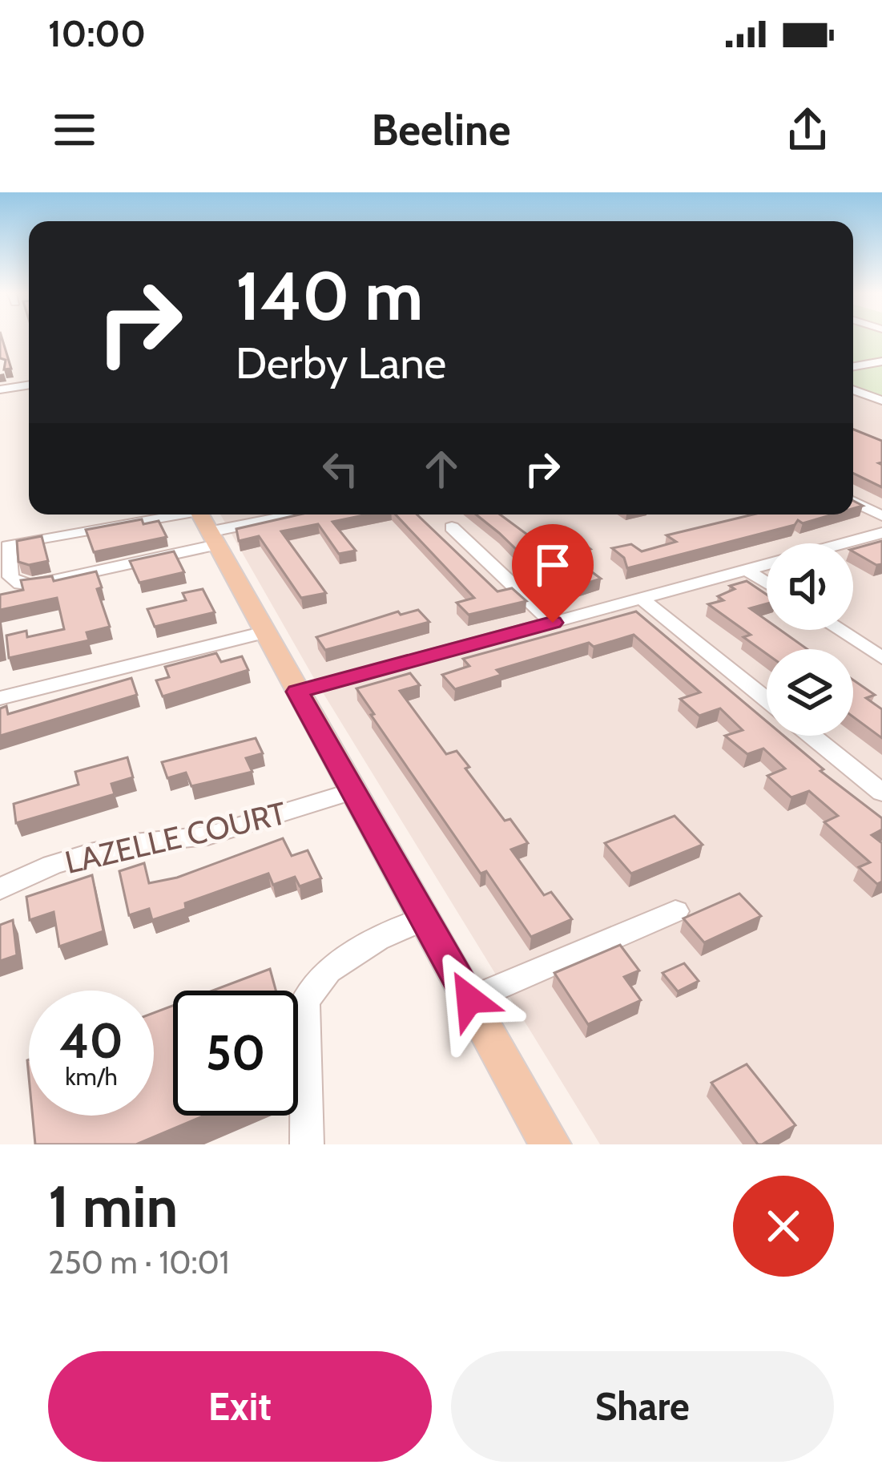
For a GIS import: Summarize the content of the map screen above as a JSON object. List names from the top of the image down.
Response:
{
  "streets": {
    "street": ["LAZELLE COURT"]
  },
  "page": {
    "status": "10:00",
    "header": "Beeline",
    "turn": ["140 m", "Derby Lane"],
    "speed": "40 km/h",
    "limit": "50",
    "heading": ["1 min", "250 m · 10:01"],
    "buttons": ["Exit", "Share"]
  }
}
